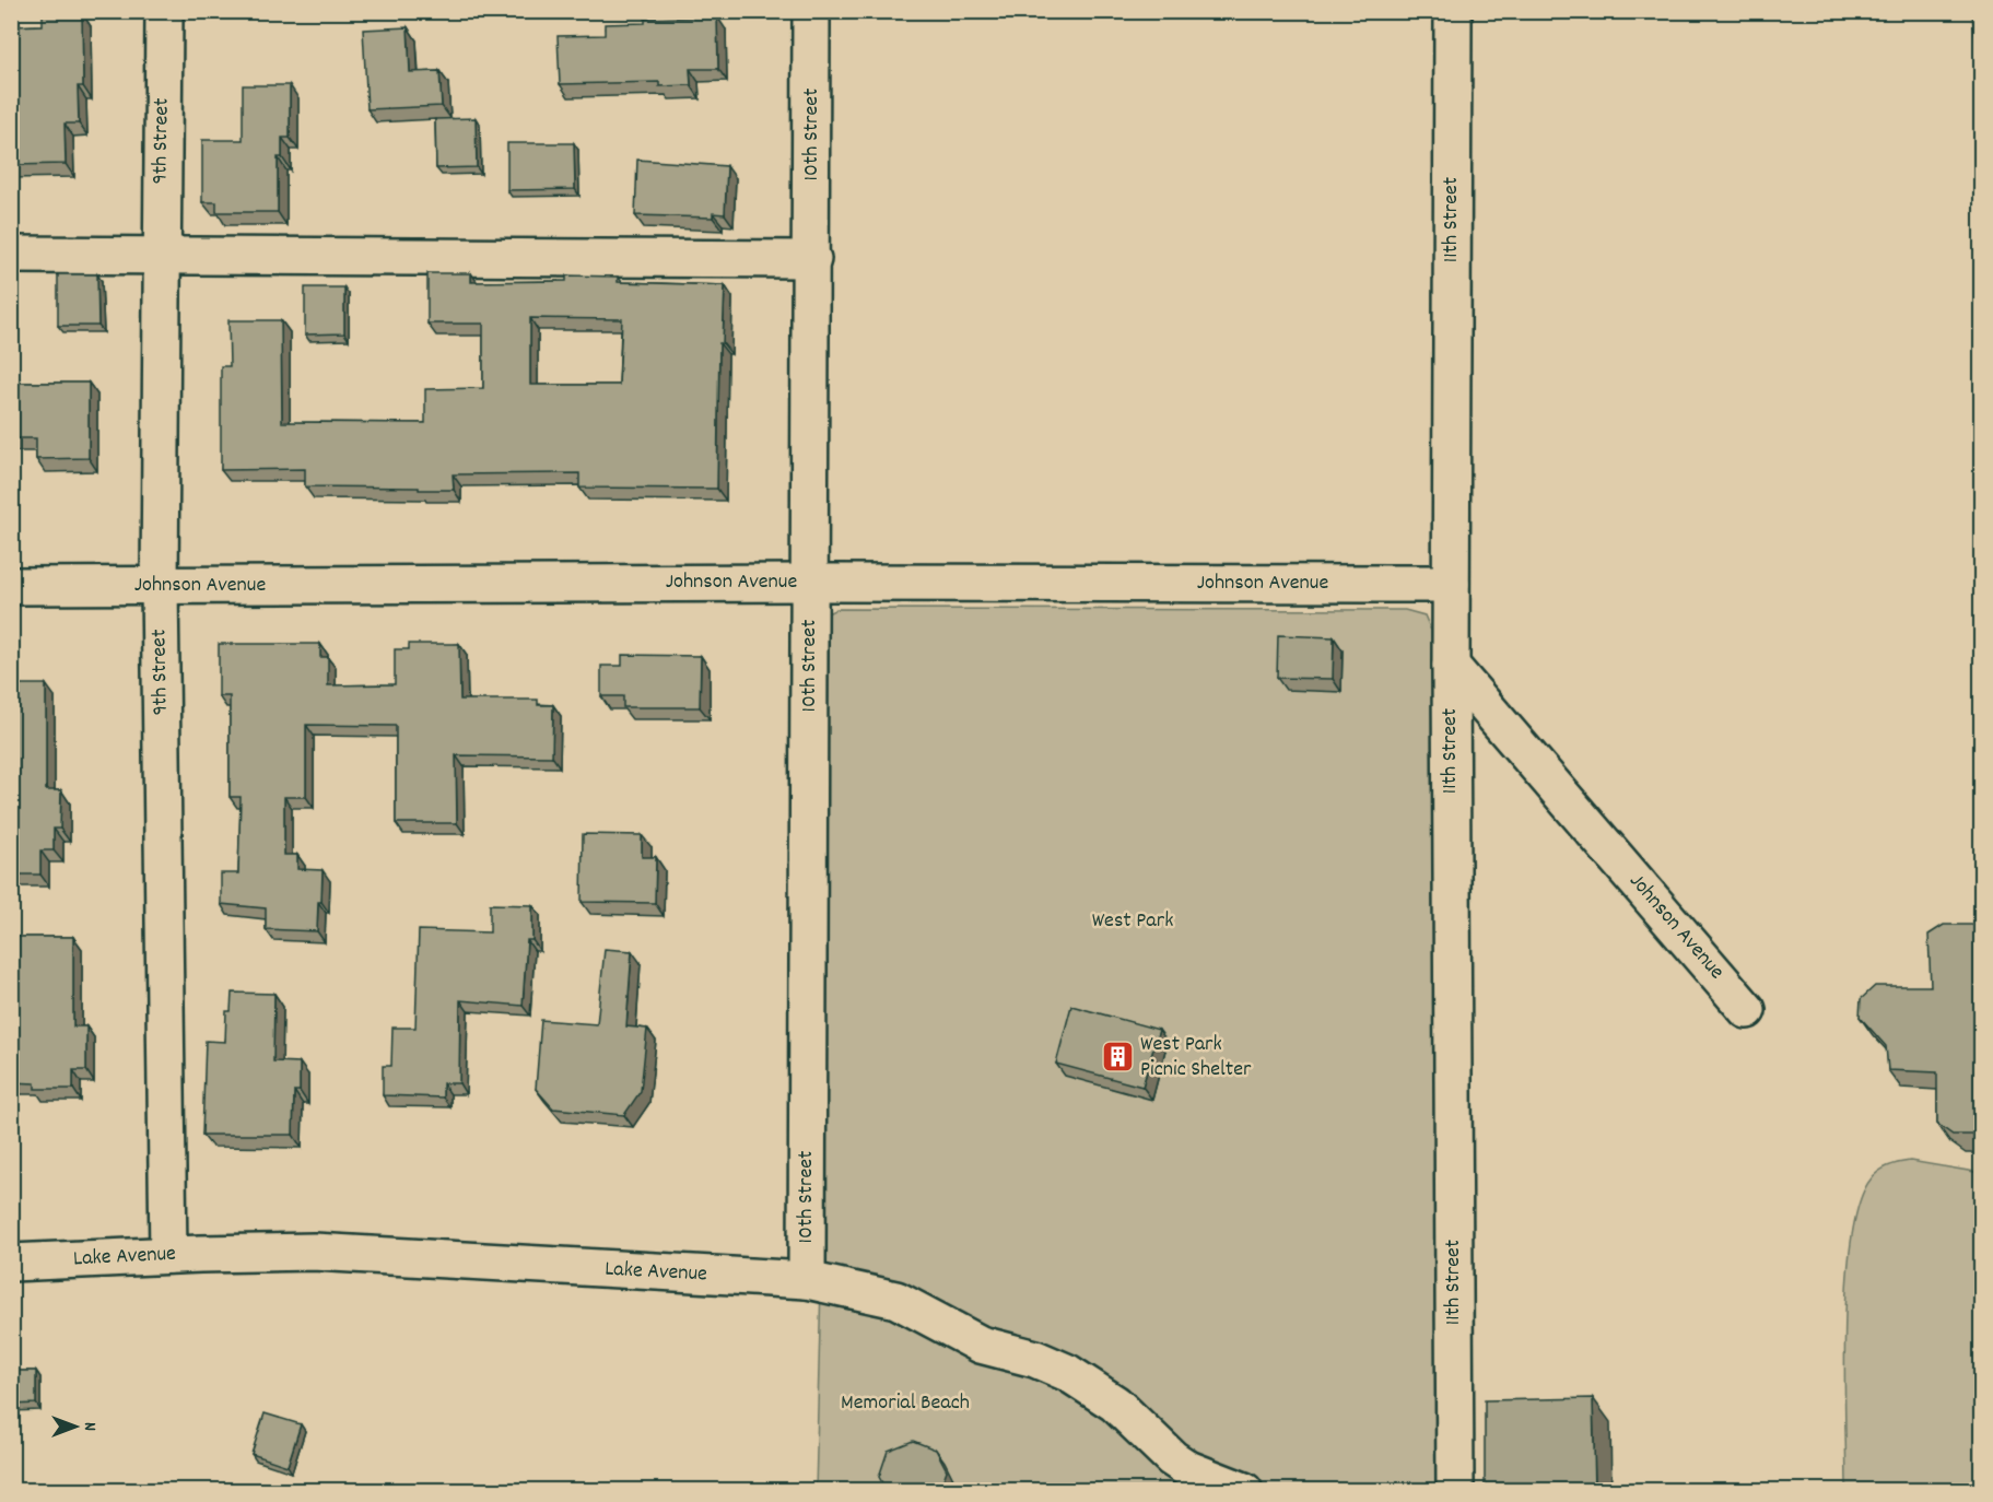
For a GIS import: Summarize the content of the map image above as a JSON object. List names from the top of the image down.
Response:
{
  "streets": {
    "street": [
      "10th Street",
      "9th Street",
      "11th Street",
      "Johnson Avenue",
      "Lake Avenue"
    ]
  },
  "crossings": [
    ["10th Street", "Johnson Avenue"],
    ["10th Street", "Lake Avenue"],
    ["9th Street", "Johnson Avenue"],
    ["9th Street", "Lake Avenue"],
    ["11th Street", "Johnson Avenue"]
  ],
  "parks": ["West Park", "Memorial Beach"],
  "places": {
    "building": ["West Park Picnic Shelter"]
  },
  "north": "right"
}
